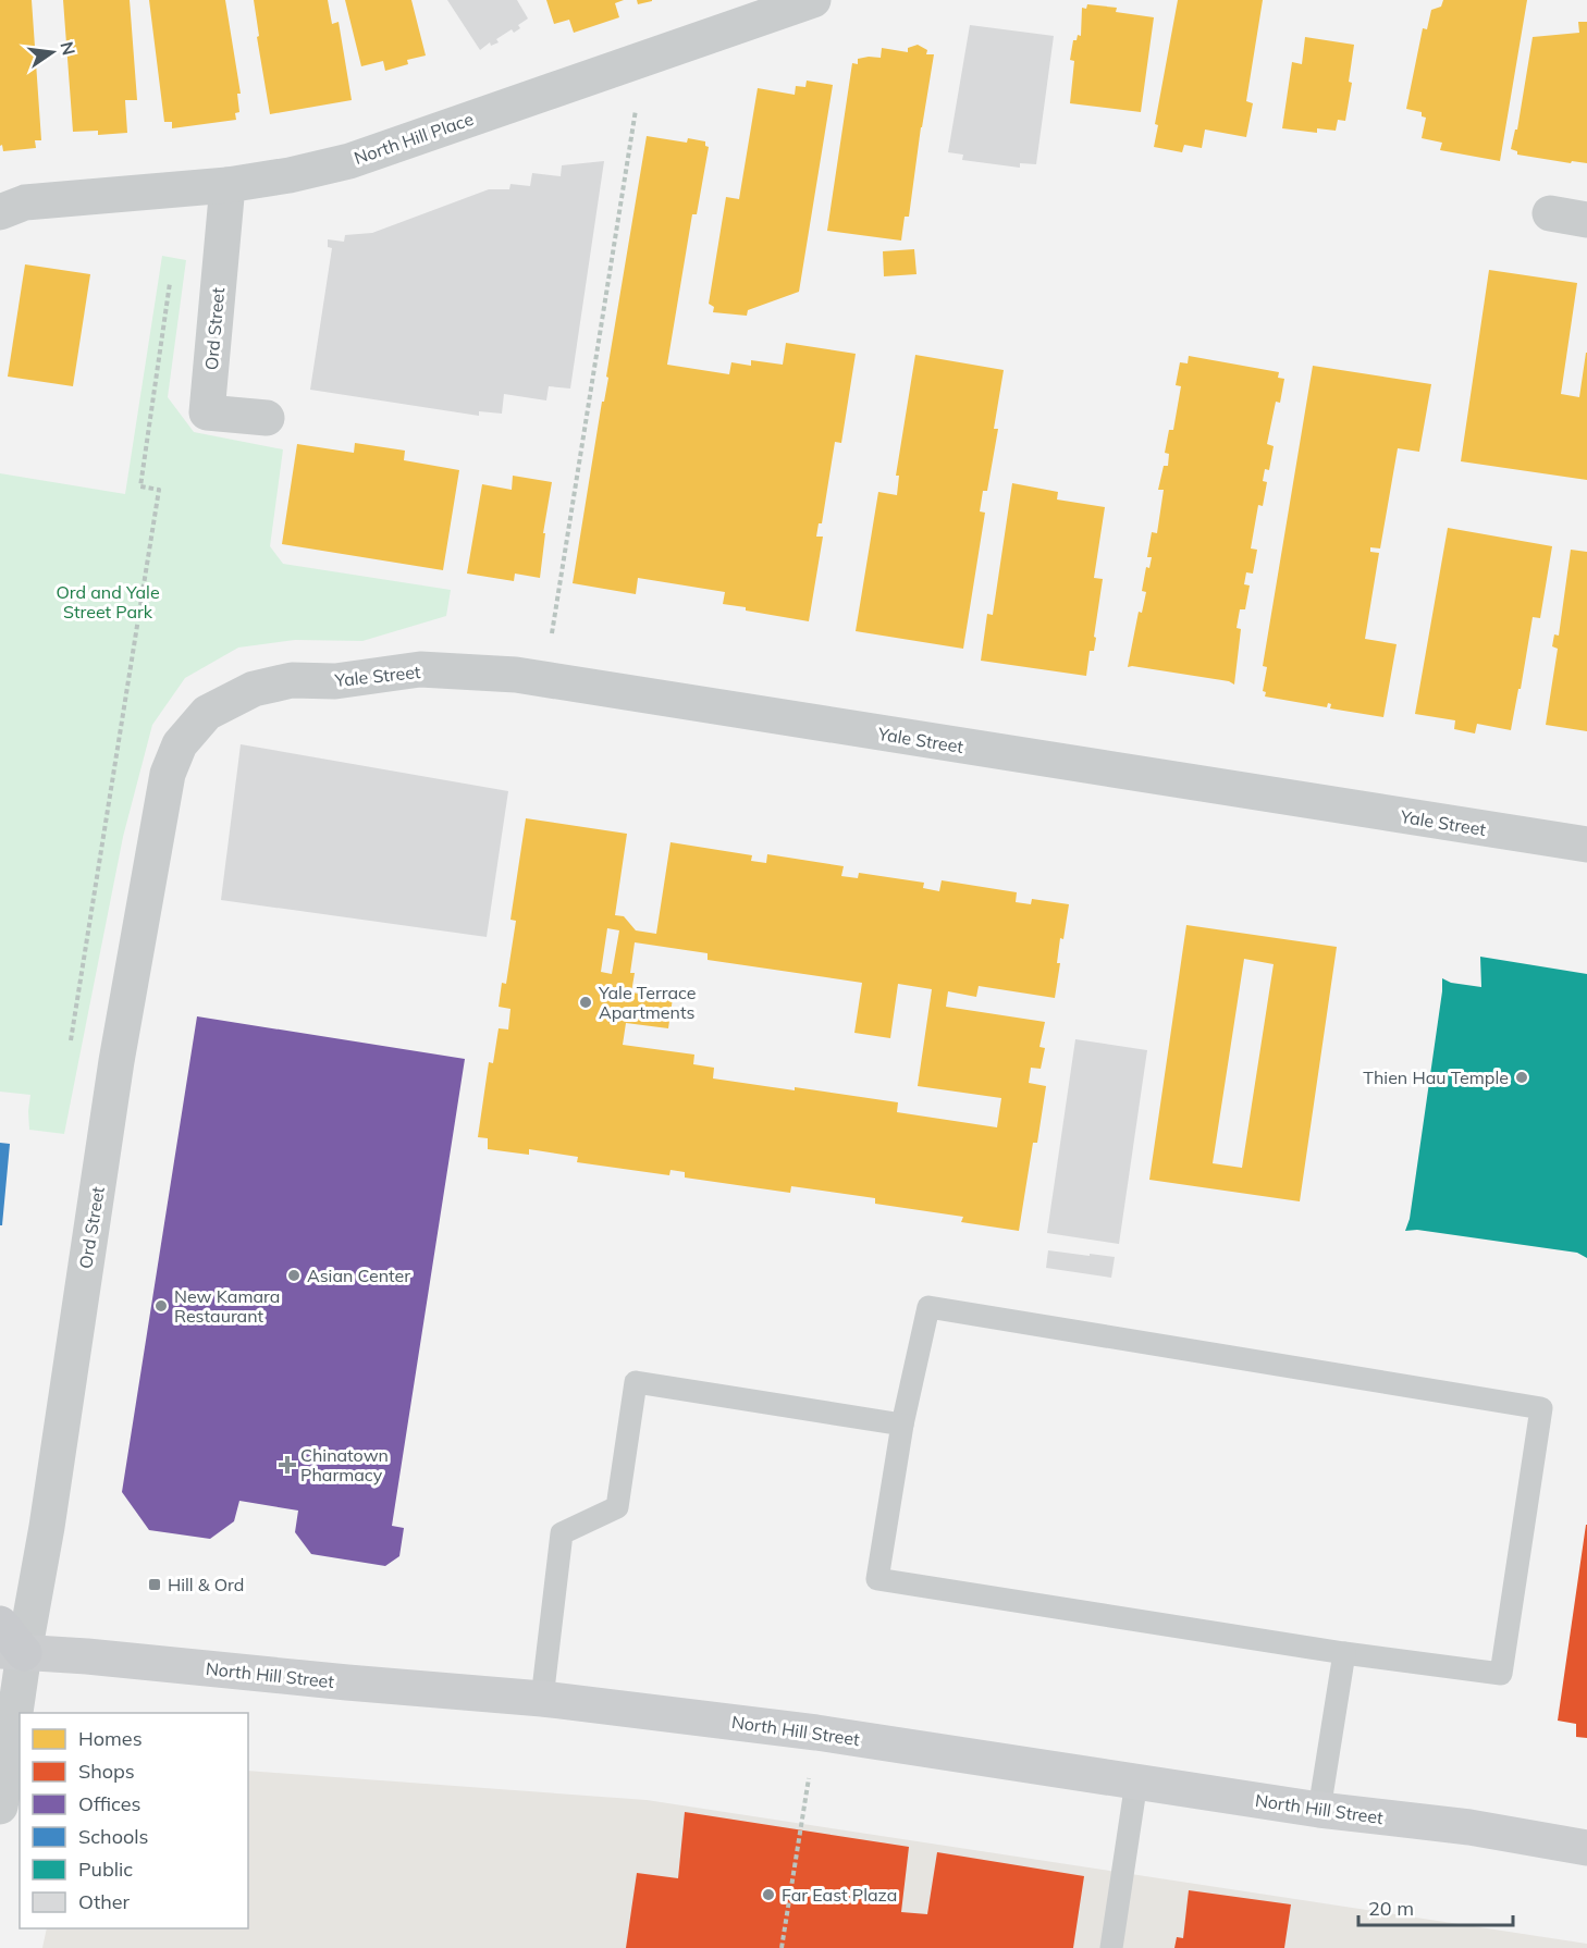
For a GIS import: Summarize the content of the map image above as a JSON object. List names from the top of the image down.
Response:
{
  "streets": {
    "main road": ["North Hill Street"],
    "street": ["North Hill Place", "Ord Street", "Yale Street"]
  },
  "crossings": [
    ["North Hill Place", "Ord Street"],
    ["Ord Street", "Yale Street"],
    ["Ord Street", "North Hill Street"]
  ],
  "parks": ["Ord and Yale Street Park"],
  "places": {
    "other": [
      "Yale Terrace Apartments",
      "Thien Hau Temple",
      "Asian Center",
      "New Kamara Restaurant",
      "Far East Plaza"
    ],
    "health": ["Chinatown Pharmacy"],
    "transit": ["Hill & Ord"]
  },
  "legend": [
    "Homes",
    "Shops",
    "Offices",
    "Schools",
    "Public",
    "Other"
  ],
  "scale_bar": "20 m",
  "north": "right"
}
